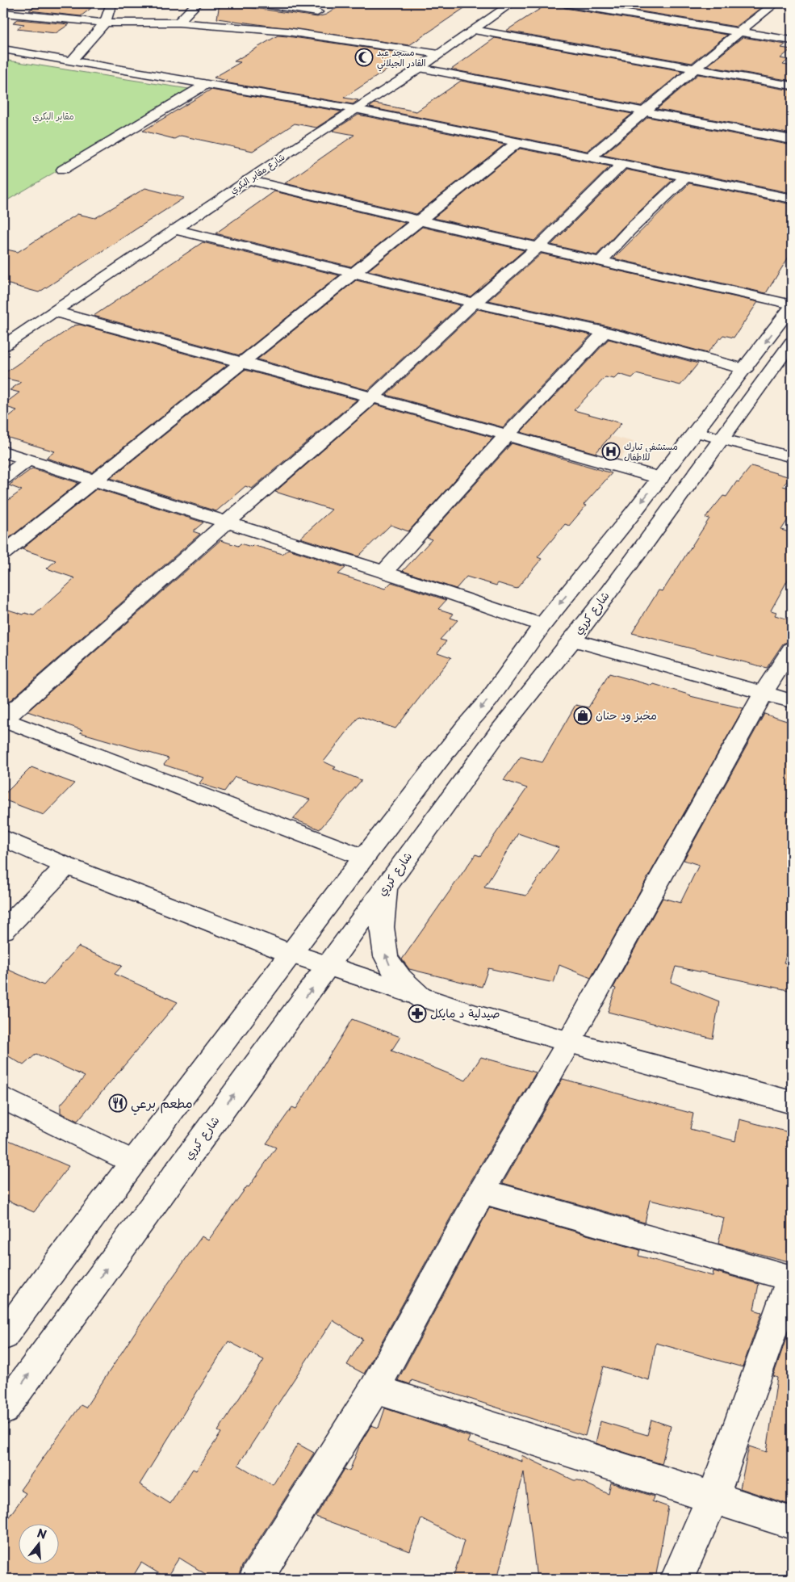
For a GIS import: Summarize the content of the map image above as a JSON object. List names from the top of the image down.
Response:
{
  "streets": {
    "street": ["شارع مقابر البكري", "شارع كرري"]
  },
  "parks": ["مقابر البكري"],
  "places": {
    "mosque": ["مسجد عبد القادر الجيلاني"],
    "hospital": ["مستشفى تبارك للاطفال"],
    "shop": ["مخبز ود حنان"],
    "pharmacy": ["صيدلية د مايكل"],
    "restaurant": ["مطعم برعي"]
  },
  "north": "top"
}
